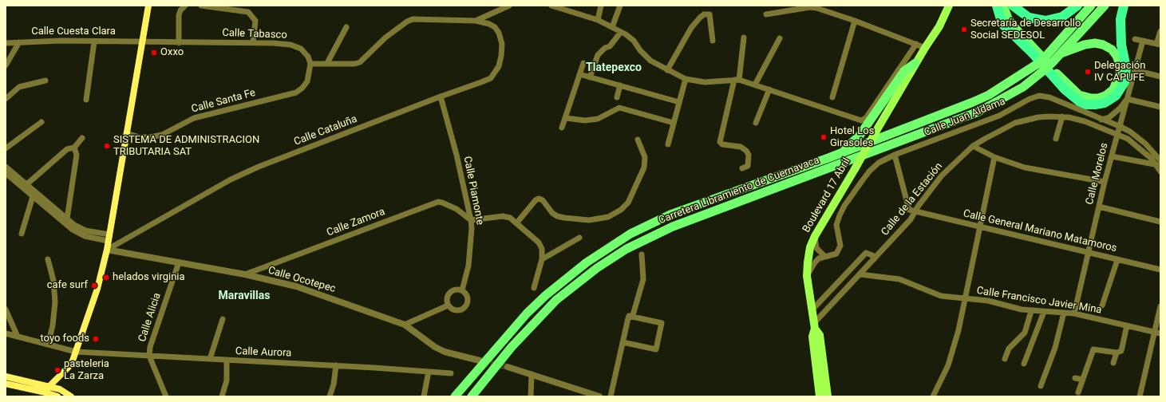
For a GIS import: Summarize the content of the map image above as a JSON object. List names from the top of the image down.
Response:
{
  "streets": {
    "highway": ["Carretera Libramiento de Cuernavaca"],
    "main road": ["Boulevard 17 Abril"],
    "street": [
      "Calle Cuesta Clara",
      "Calle Tabasco",
      "Calle Santa Fe",
      "Calle Juan Aldama",
      "Calle Cataluña",
      "Calle Morelos",
      "Calle Piamonte",
      "Calle de la Estación",
      "Calle Zamora",
      "Calle General Mariano Matamoros",
      "Calle Ocotepec",
      "Calle Francisco Javier Mina",
      "Calle Alicia",
      "Calle Aurora"
    ]
  },
  "crossings": [
    ["Calle Cuesta Clara", "Calle Tabasco"],
    ["Calle Tabasco", "Calle Santa Fe"],
    ["Calle Juan Aldama", "Calle Morelos"],
    ["Calle Juan Aldama", "Boulevard 17 Abril"],
    ["Calle Juan Aldama", "Calle de la Estación"],
    ["Calle Cataluña", "Calle Piamonte"],
    ["Calle Cataluña", "Calle Ocotepec"],
    ["Calle Morelos", "Calle de la Estación"],
    ["Calle Morelos", "Calle General Mariano Matamoros"],
    ["Calle Morelos", "Calle Francisco Javier Mina"],
    ["Calle Piamonte", "Calle Zamora"],
    ["Boulevard 17 Abril", "Calle de la Estación"],
    ["Calle de la Estación", "Calle General Mariano Matamoros"],
    ["Calle de la Estación", "Calle Francisco Javier Mina"],
    ["Calle Zamora", "Calle Ocotepec"],
    ["Calle Ocotepec", "Calle Alicia"],
    ["Calle Alicia", "Calle Aurora"]
  ],
  "districts": ["Tlatepexco", "Maravillas"],
  "places": [
    "Secretaría de Desarrollo Social SEDESOL",
    "Oxxo",
    "Delegación IV CAPUFE",
    "Hotel Los Girasoles",
    "SISTEMA DE ADMINISTRACION TRIBUTARIA SAT",
    "helados virginia",
    "cafe surf",
    "toyo foods",
    "pasteleria La Zarza"
  ]
}
